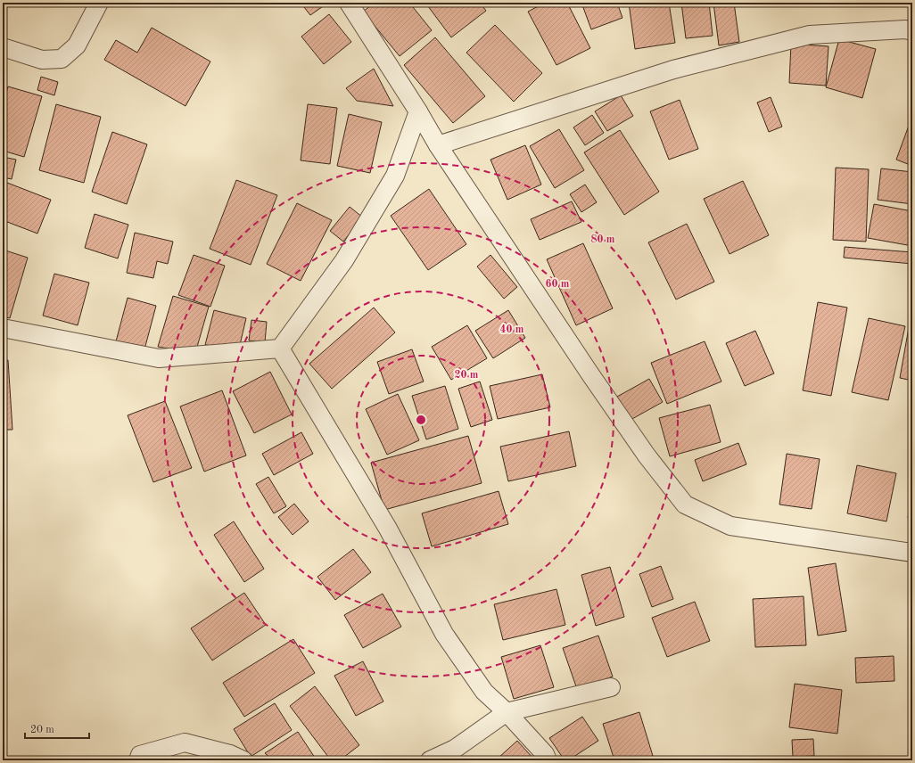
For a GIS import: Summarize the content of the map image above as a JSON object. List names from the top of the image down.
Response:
{
  "scale_bar": "20 m",
  "rings": [
    "80 m",
    "60 m",
    "40 m",
    "20 m"
  ]
}
